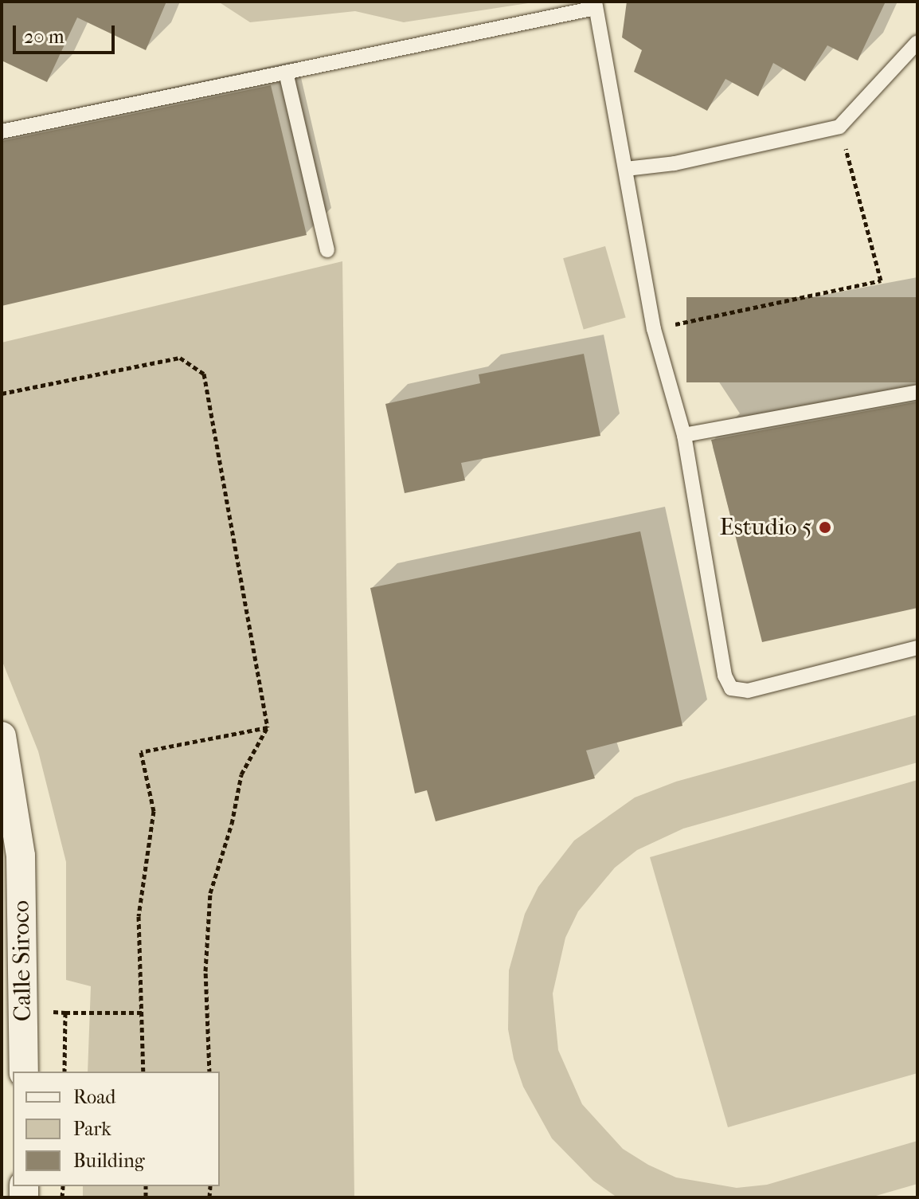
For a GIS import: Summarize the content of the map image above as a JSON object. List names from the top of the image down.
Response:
{
  "streets": {
    "street": ["Calle Siroco"]
  },
  "places": ["Estudio 5"],
  "legend": ["Road", "Park", "Building"],
  "scale_bar": "20 m"
}
